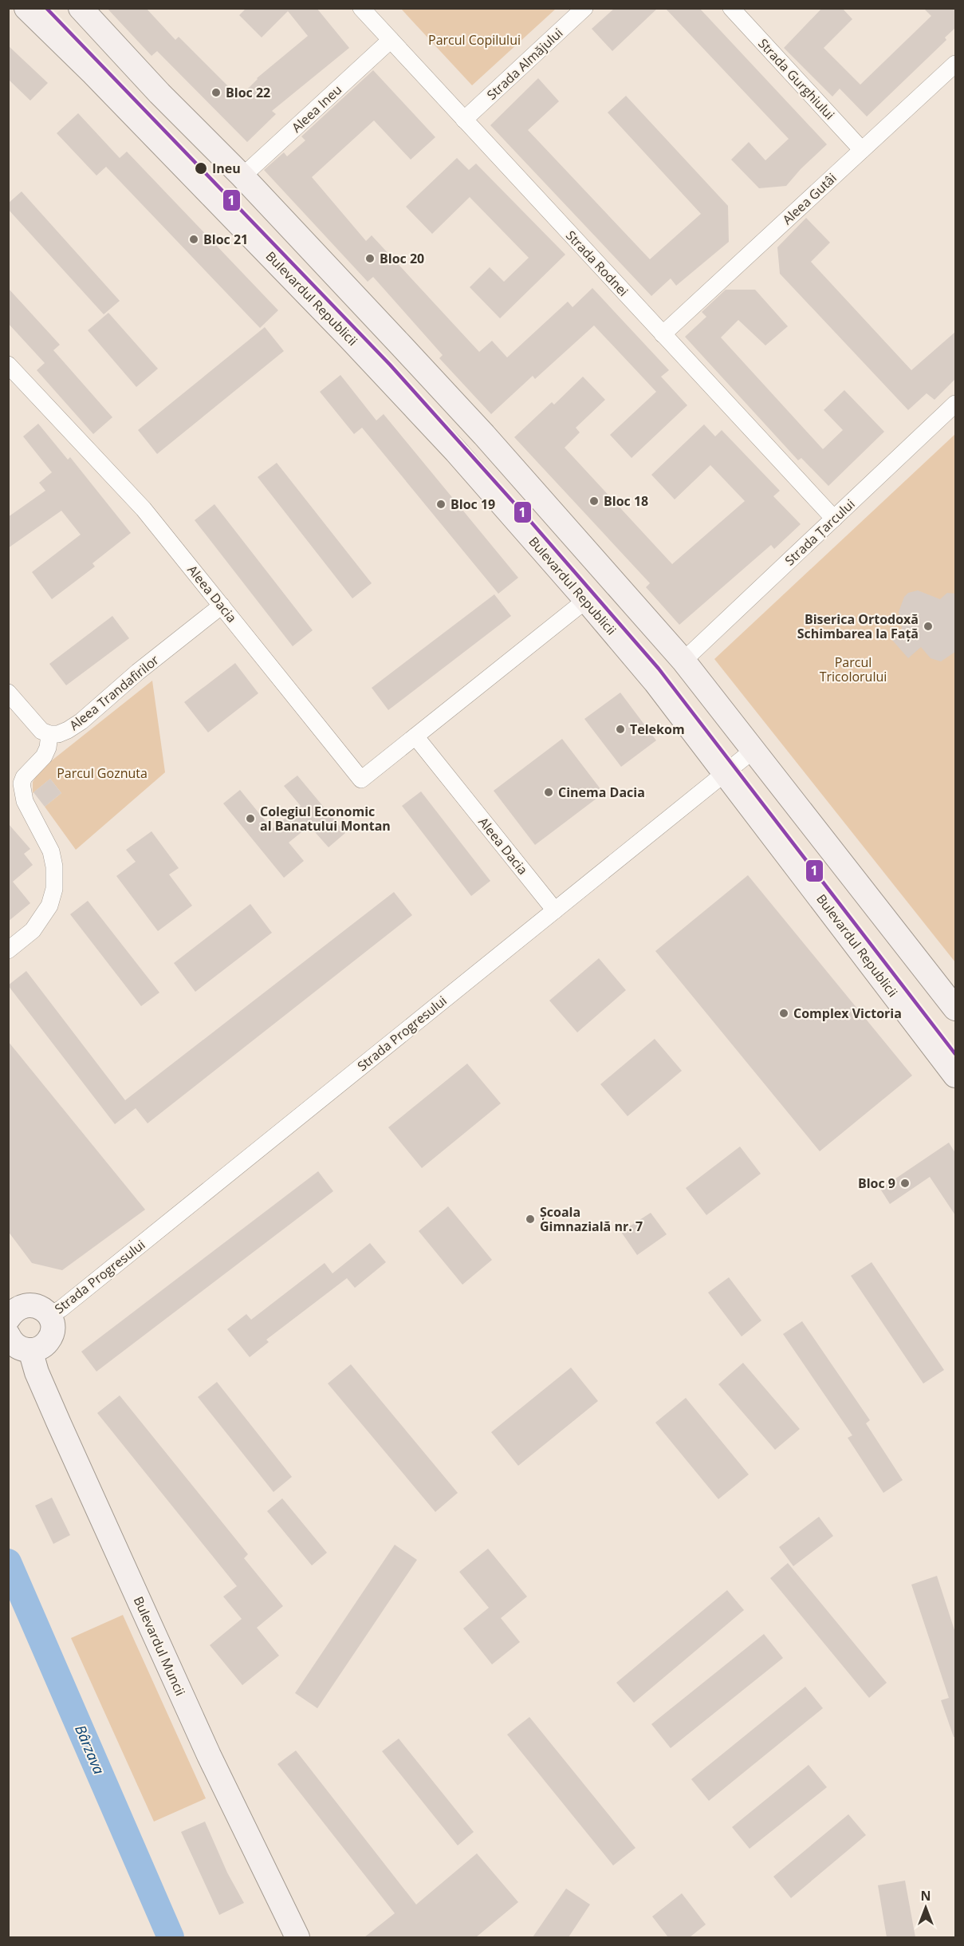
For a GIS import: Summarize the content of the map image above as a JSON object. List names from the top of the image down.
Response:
{
  "streets": {
    "main road": ["Bulevardul Republicii", "Bulevardul Muncii"],
    "street": [
      "Strada Almăjului",
      "Strada Gurghiului",
      "Aleea Ineu",
      "Aleea Gutâi",
      "Strada Rodnei",
      "Strada Țarcului",
      "Aleea Dacia",
      "Aleea Trandafirilor",
      "Strada Progresului"
    ]
  },
  "crossings": [
    ["Strada Almăjului", "Strada Rodnei"],
    ["Strada Gurghiului", "Aleea Gutâi"],
    ["Aleea Ineu", "Strada Rodnei"],
    ["Aleea Gutâi", "Strada Rodnei"],
    ["Strada Rodnei", "Strada Țarcului"],
    ["Bulevardul Republicii", "Aleea Dacia"],
    ["Bulevardul Republicii", "Strada Progresului"],
    ["Aleea Dacia", "Aleea Trandafirilor"],
    ["Aleea Dacia", "Strada Progresului"]
  ],
  "water": ["Bârzava"],
  "parks": ["Parcul Copilului", "Parcul Tricolorului", "Parcul Goznuta"],
  "places": [
    "Bloc 22",
    "Ineu",
    "Bloc 21",
    "Bloc 20",
    "Bloc 18",
    "Bloc 19",
    "Biserica Ortodoxă Schimbarea la Față",
    "Telekom",
    "Cinema Dacia",
    "Colegiul Economic al Banatului Montan",
    "Complex Victoria",
    "Bloc 9",
    "Școala Gimnazială nr. 7"
  ],
  "lines": ["transit line 1"],
  "north": "top"
}
